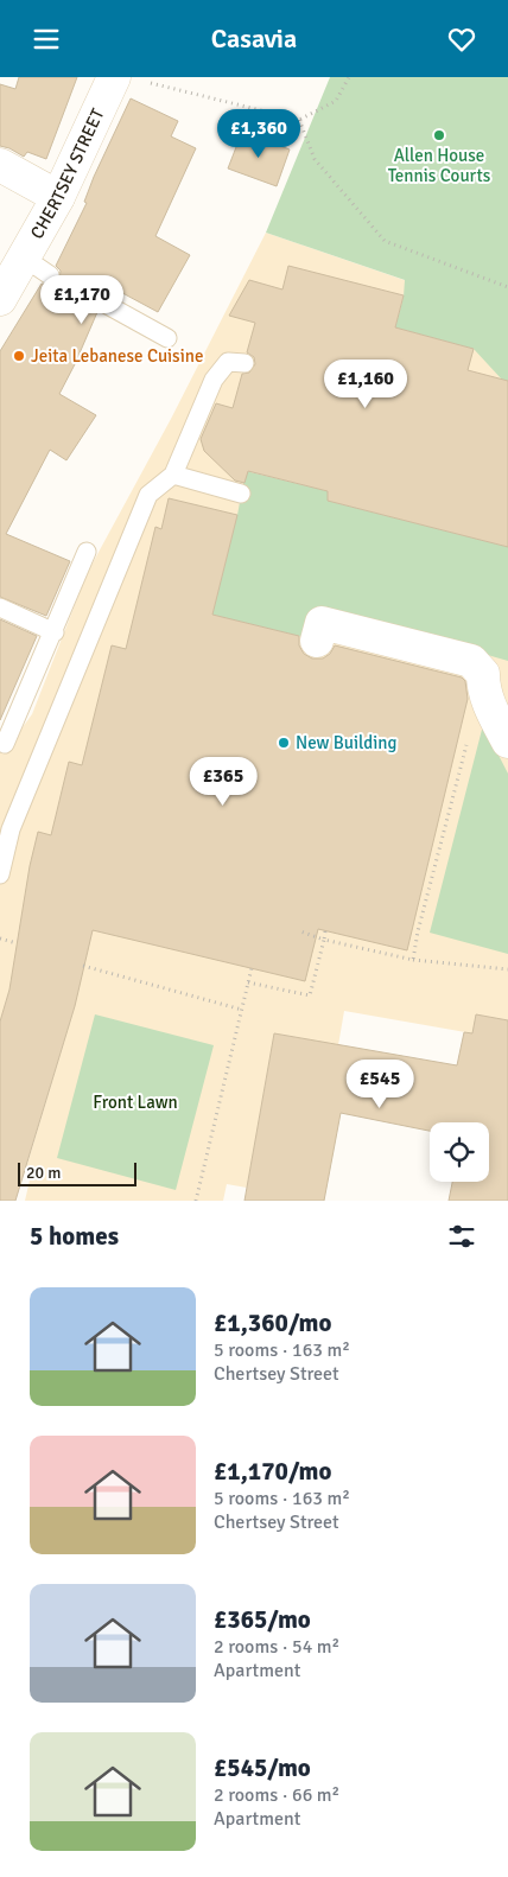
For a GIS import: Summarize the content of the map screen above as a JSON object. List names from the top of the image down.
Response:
{
  "streets": {
    "street": ["CHERTSEY STREET"]
  },
  "parks": ["Front Lawn"],
  "places": ["Allen House Tennis Courts", "Jeita Lebanese Cuisine", "New Building"],
  "scale_bar": "20 m",
  "page": {
    "header": "Casavia",
    "price": [
      "£1,360",
      "£1,170",
      "£1,160",
      "£365",
      "£545"
    ],
    "scale": "20 m",
    "heading": "5 homes",
    "list": [
      {
        "name": "£1,360/mo",
        "note": "5 rooms · 163 m² · Chertsey Street"
      },
      {
        "name": "£1,170/mo",
        "note": "5 rooms · 163 m² · Chertsey Street"
      },
      {
        "name": "£365/mo",
        "note": "2 rooms · 54 m² · Apartment"
      },
      {
        "name": "£545/mo",
        "note": "2 rooms · 66 m² · Apartment"
      }
    ]
  }
}
